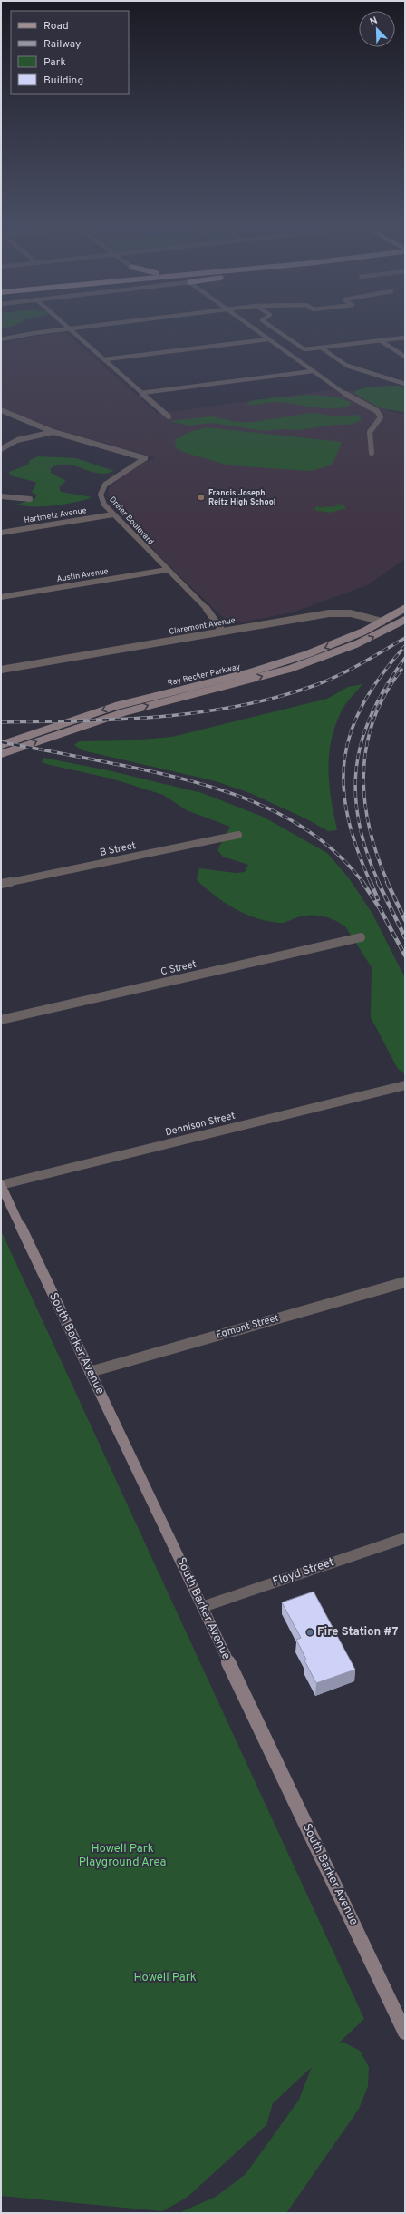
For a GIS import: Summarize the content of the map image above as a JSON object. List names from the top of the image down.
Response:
{
  "streets": {
    "main road": ["Claremont Avenue", "Ray Becker Parkway", "South Barker Avenue"],
    "street": [
      "Hartmetz Avenue",
      "Dreier Boulevard",
      "Austin Avenue",
      "B Street",
      "C Street",
      "Dennison Street",
      "Egmont Street",
      "Floyd Street"
    ]
  },
  "crossings": [
    ["Hartmetz Avenue", "Dreier Boulevard"],
    ["Dreier Boulevard", "Austin Avenue"],
    ["Dreier Boulevard", "Claremont Avenue"],
    ["Claremont Avenue", "Ray Becker Parkway"],
    ["Dennison Street", "South Barker Avenue"],
    ["Egmont Street", "South Barker Avenue"],
    ["South Barker Avenue", "Floyd Street"]
  ],
  "parks": ["Howell Park Playground Area", "Howell Park"],
  "places": ["Francis Joseph Reitz High School", "Fire Station #7"],
  "legend": [
    "Road",
    "Railway",
    "Park",
    "Building"
  ],
  "north": "top left"
}
